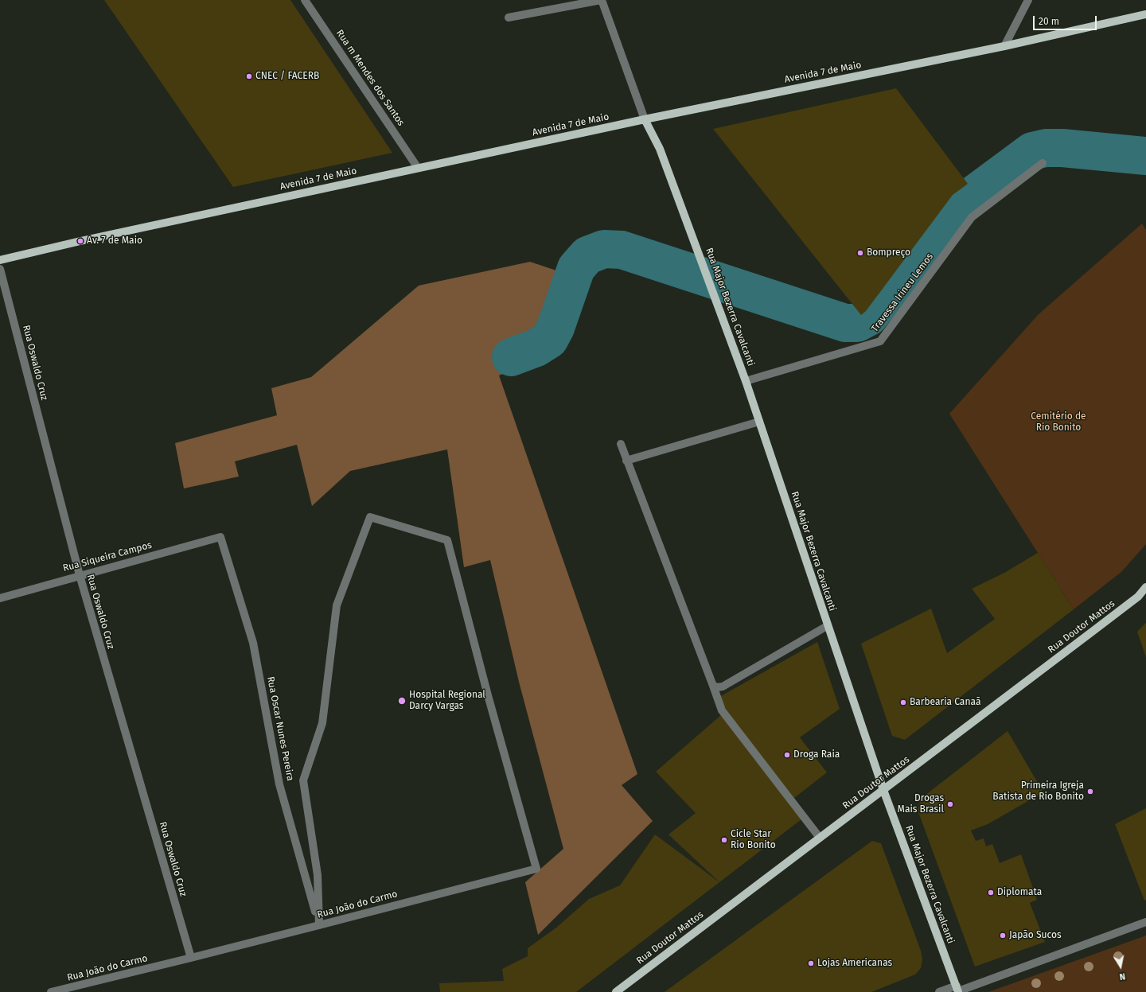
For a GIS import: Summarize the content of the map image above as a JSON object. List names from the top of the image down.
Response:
{
  "streets": {
    "main road": ["Avenida 7 de Maio", "Rua Major Bezerra Cavalcanti", "Rua Doutor Mattos"],
    "street": [
      "Rua m Mendes dos Santos",
      "Travessa Irineu Lemos",
      "Rua Oswaldo Cruz",
      "Rua Siqueira Campos",
      "Rua Oscar Nunes Pereira",
      "Rua João do Carmo"
    ]
  },
  "crossings": [
    ["Avenida 7 de Maio", "Rua m Mendes dos Santos"],
    ["Avenida 7 de Maio", "Rua Major Bezerra Cavalcanti"],
    ["Travessa Irineu Lemos", "Rua Major Bezerra Cavalcanti"],
    ["Rua Major Bezerra Cavalcanti", "Rua Doutor Mattos"],
    ["Rua Oswaldo Cruz", "Rua Siqueira Campos"],
    ["Rua Oswaldo Cruz", "Rua João do Carmo"],
    ["Rua Siqueira Campos", "Rua Oscar Nunes Pereira"],
    ["Rua Oscar Nunes Pereira", "Rua João do Carmo"]
  ],
  "parks": ["Cemitério de Rio Bonito"],
  "places": [
    "CNEC / FACERB",
    "Av. 7 de Maio",
    "Bompreço",
    "Hospital Regional Darcy Vargas",
    "Barbearia Canaã",
    "Droga Raia",
    "Primeira Igreja Batista de Rio Bonito",
    "Drogas Mais Brasil",
    "Cicle Star Rio Bonito",
    "Diplomata",
    "Japão Sucos",
    "Lojas Americanas"
  ],
  "scale_bar": "20 m",
  "north": "bottom"
}
